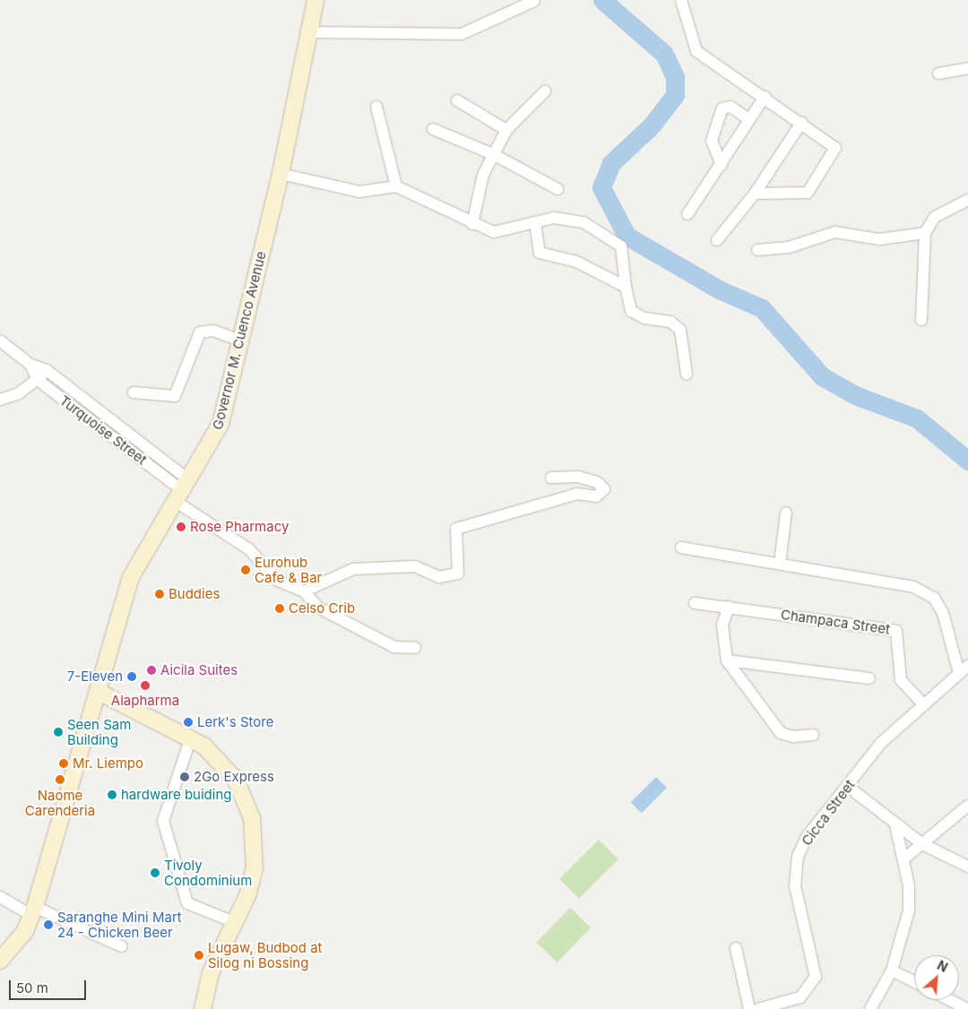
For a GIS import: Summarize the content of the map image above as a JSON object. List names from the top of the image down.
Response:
{
  "streets": {
    "main road": ["Governor M. Cuenco Avenue"],
    "street": ["Turquoise Street", "Champaca Street", "Cicca Street"]
  },
  "crossings": [
    ["Governor M. Cuenco Avenue", "Turquoise Street"],
    ["Champaca Street", "Cicca Street"]
  ],
  "places": [
    "Rose Pharmacy",
    "Eurohub Cafe & Bar",
    "Buddies",
    "Celso Crib",
    "Aicila Suites",
    "7-Eleven",
    "Alapharma",
    "Lerk's Store",
    "Seen Sam Building",
    "Mr. Liempo",
    "2Go Express",
    "Naome Carenderia",
    "hardware buiding",
    "Tivoly Condominium",
    "Saranghe Mini Mart 24 - Chicken Beer",
    "Lugaw, Budbod at Silog ni Bossing"
  ],
  "scale_bar": "50 m",
  "north": "top right"
}
